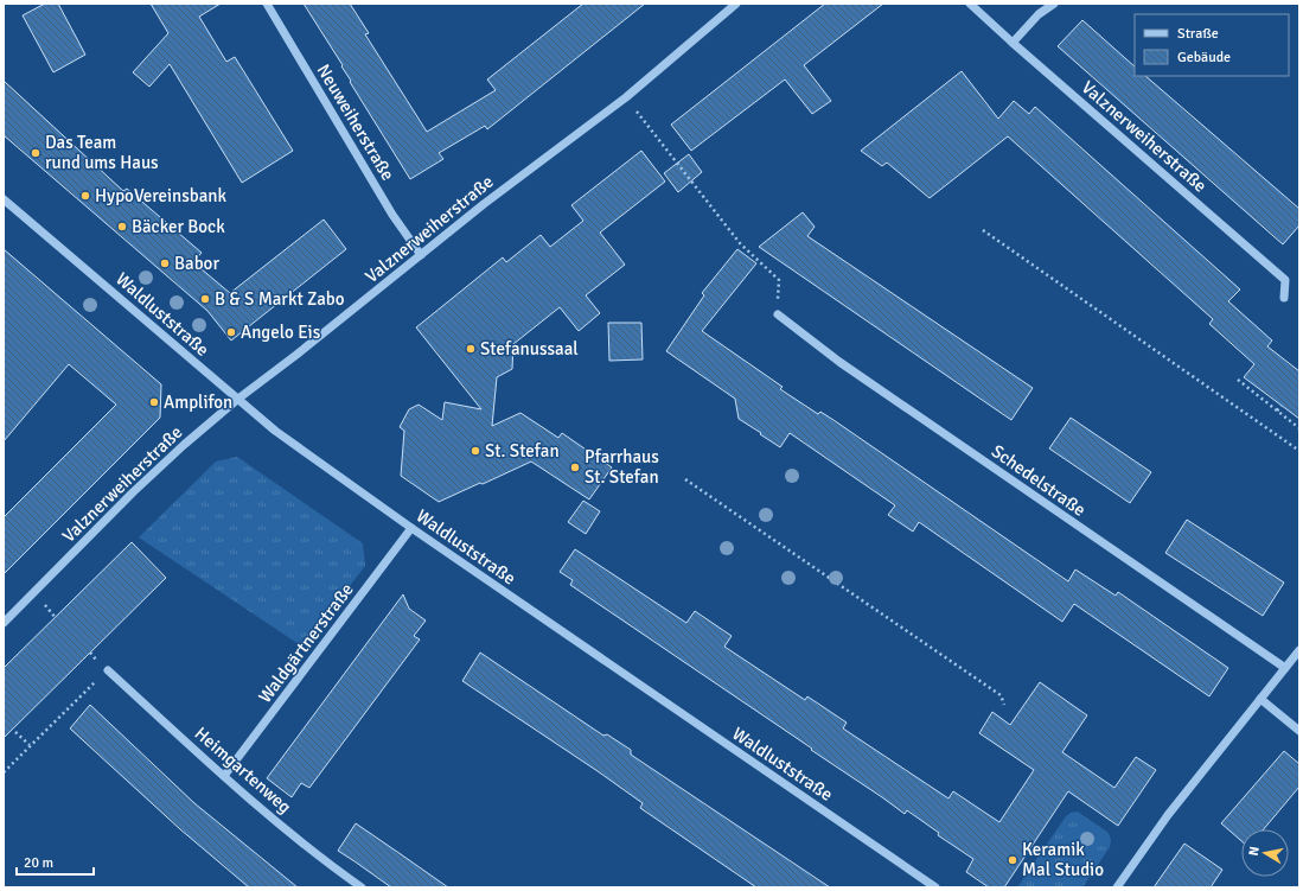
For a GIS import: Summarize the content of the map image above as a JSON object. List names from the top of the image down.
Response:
{
  "streets": {
    "street": [
      "Neuweiherstraße",
      "Valznerweiherstraße",
      "Waldluststraße",
      "Schedelstraße",
      "Waldgärtnerstraße",
      "Heimgartenweg"
    ]
  },
  "crossings": [
    ["Neuweiherstraße", "Valznerweiherstraße"],
    ["Valznerweiherstraße", "Waldluststraße"],
    ["Waldluststraße", "Waldgärtnerstraße"],
    ["Waldgärtnerstraße", "Heimgartenweg"]
  ],
  "places": [
    "Das Team rund ums Haus",
    "HypoVereinsbank",
    "Bäcker Bock",
    "Babor",
    "B & S Markt Zabo",
    "Angelo Eis",
    "Stefanussaal",
    "Amplifon",
    "St. Stefan",
    "Pfarrhaus St. Stefan",
    "Keramik Mal Studio"
  ],
  "legend": ["Straße", "Gebäude"],
  "scale_bar": "20 m",
  "north": "left"
}
